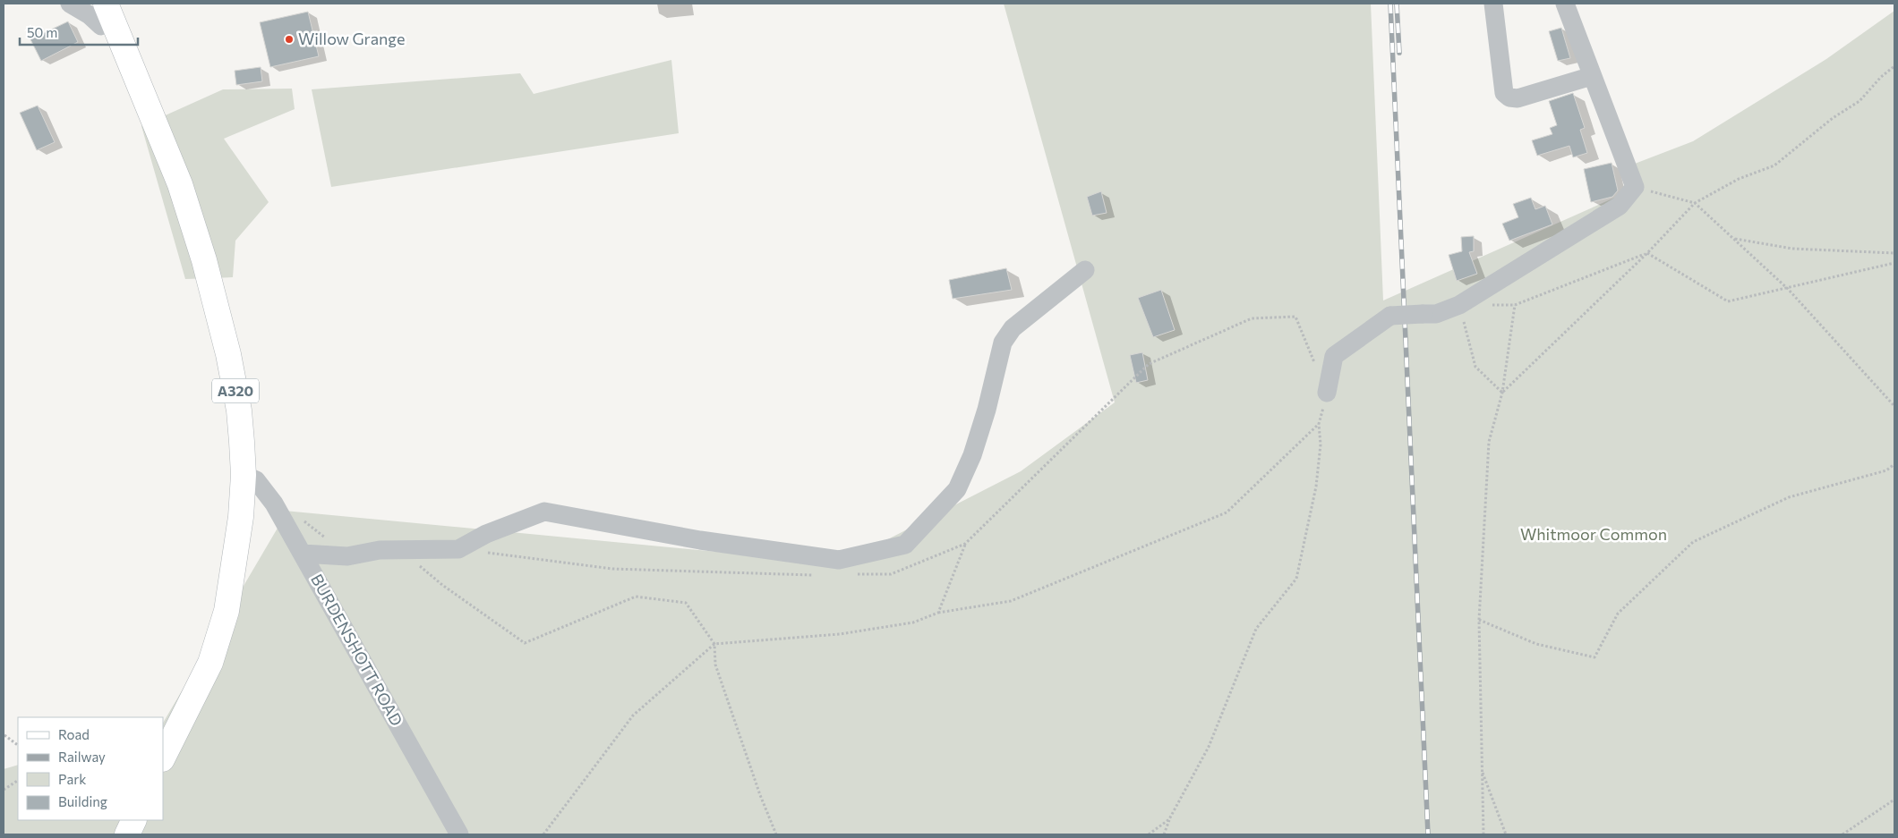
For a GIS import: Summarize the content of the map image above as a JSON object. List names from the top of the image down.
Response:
{
  "streets": {
    "main road": ["A320"],
    "street": ["BURDENSHOTT ROAD"]
  },
  "crossings": [
    ["A320", "BURDENSHOTT ROAD"]
  ],
  "parks": ["Whitmoor Common"],
  "places": ["Willow Grange"],
  "legend": [
    "Road",
    "Railway",
    "Park",
    "Building"
  ],
  "scale_bar": "50 m"
}
